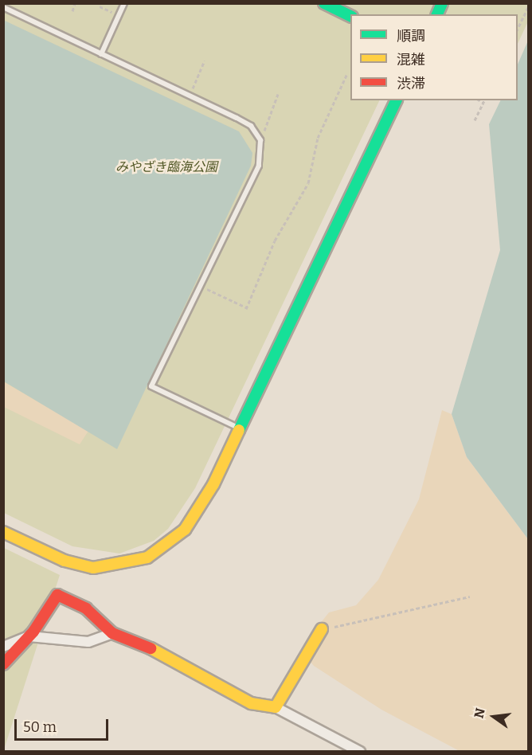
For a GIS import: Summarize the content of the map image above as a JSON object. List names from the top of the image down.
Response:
{
  "parks": ["みやざき臨海公園"],
  "legend": ["順調", "混雑", "渋滞"],
  "scale_bar": "50 m",
  "north": "left"
}
